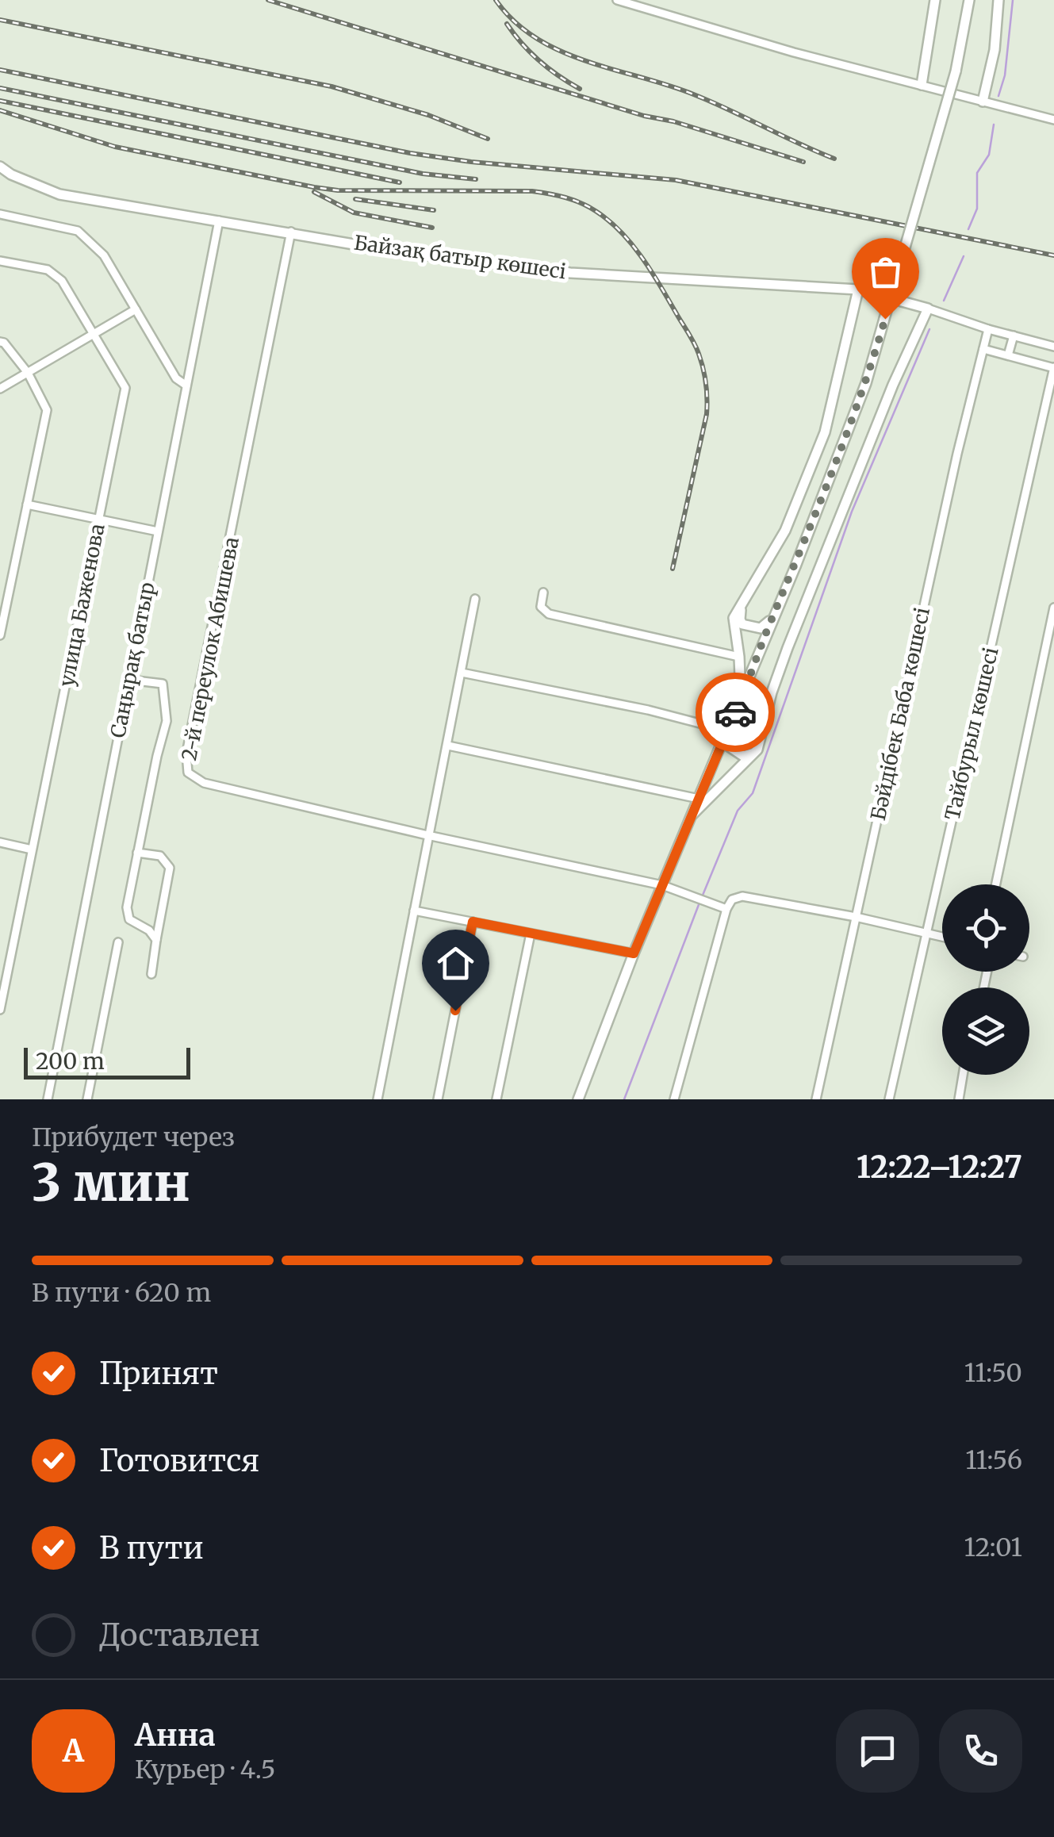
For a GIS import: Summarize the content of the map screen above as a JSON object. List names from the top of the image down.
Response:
{
  "streets": {
    "main road": ["Байзақ батыр көшесі"],
    "street": [
      "улица Баженова",
      "2-й переулок Абишева",
      "Саңырақ батыр",
      "Бәйдібек Баба көшесі",
      "Тайбурыл көшесі"
    ]
  },
  "crossings": [
    ["Байзақ батыр көшесі", "2-й переулок Абишева"],
    ["Байзақ батыр көшесі", "Саңырақ батыр"]
  ],
  "scale_bar": "200 m",
  "page": {
    "scale": "200 m",
    "heading": ["3 мин", "Прибудет через", "12:22–12:27"],
    "panel": ["Анна", "Курьер · 4.5"],
    "bar": "В пути · 620 m",
    "list": [
      ["Принят", "11:50"],
      ["Готовится", "11:56"],
      ["В пути", "12:01"],
      "Доставлен"
    ],
    "round": "А"
  }
}
